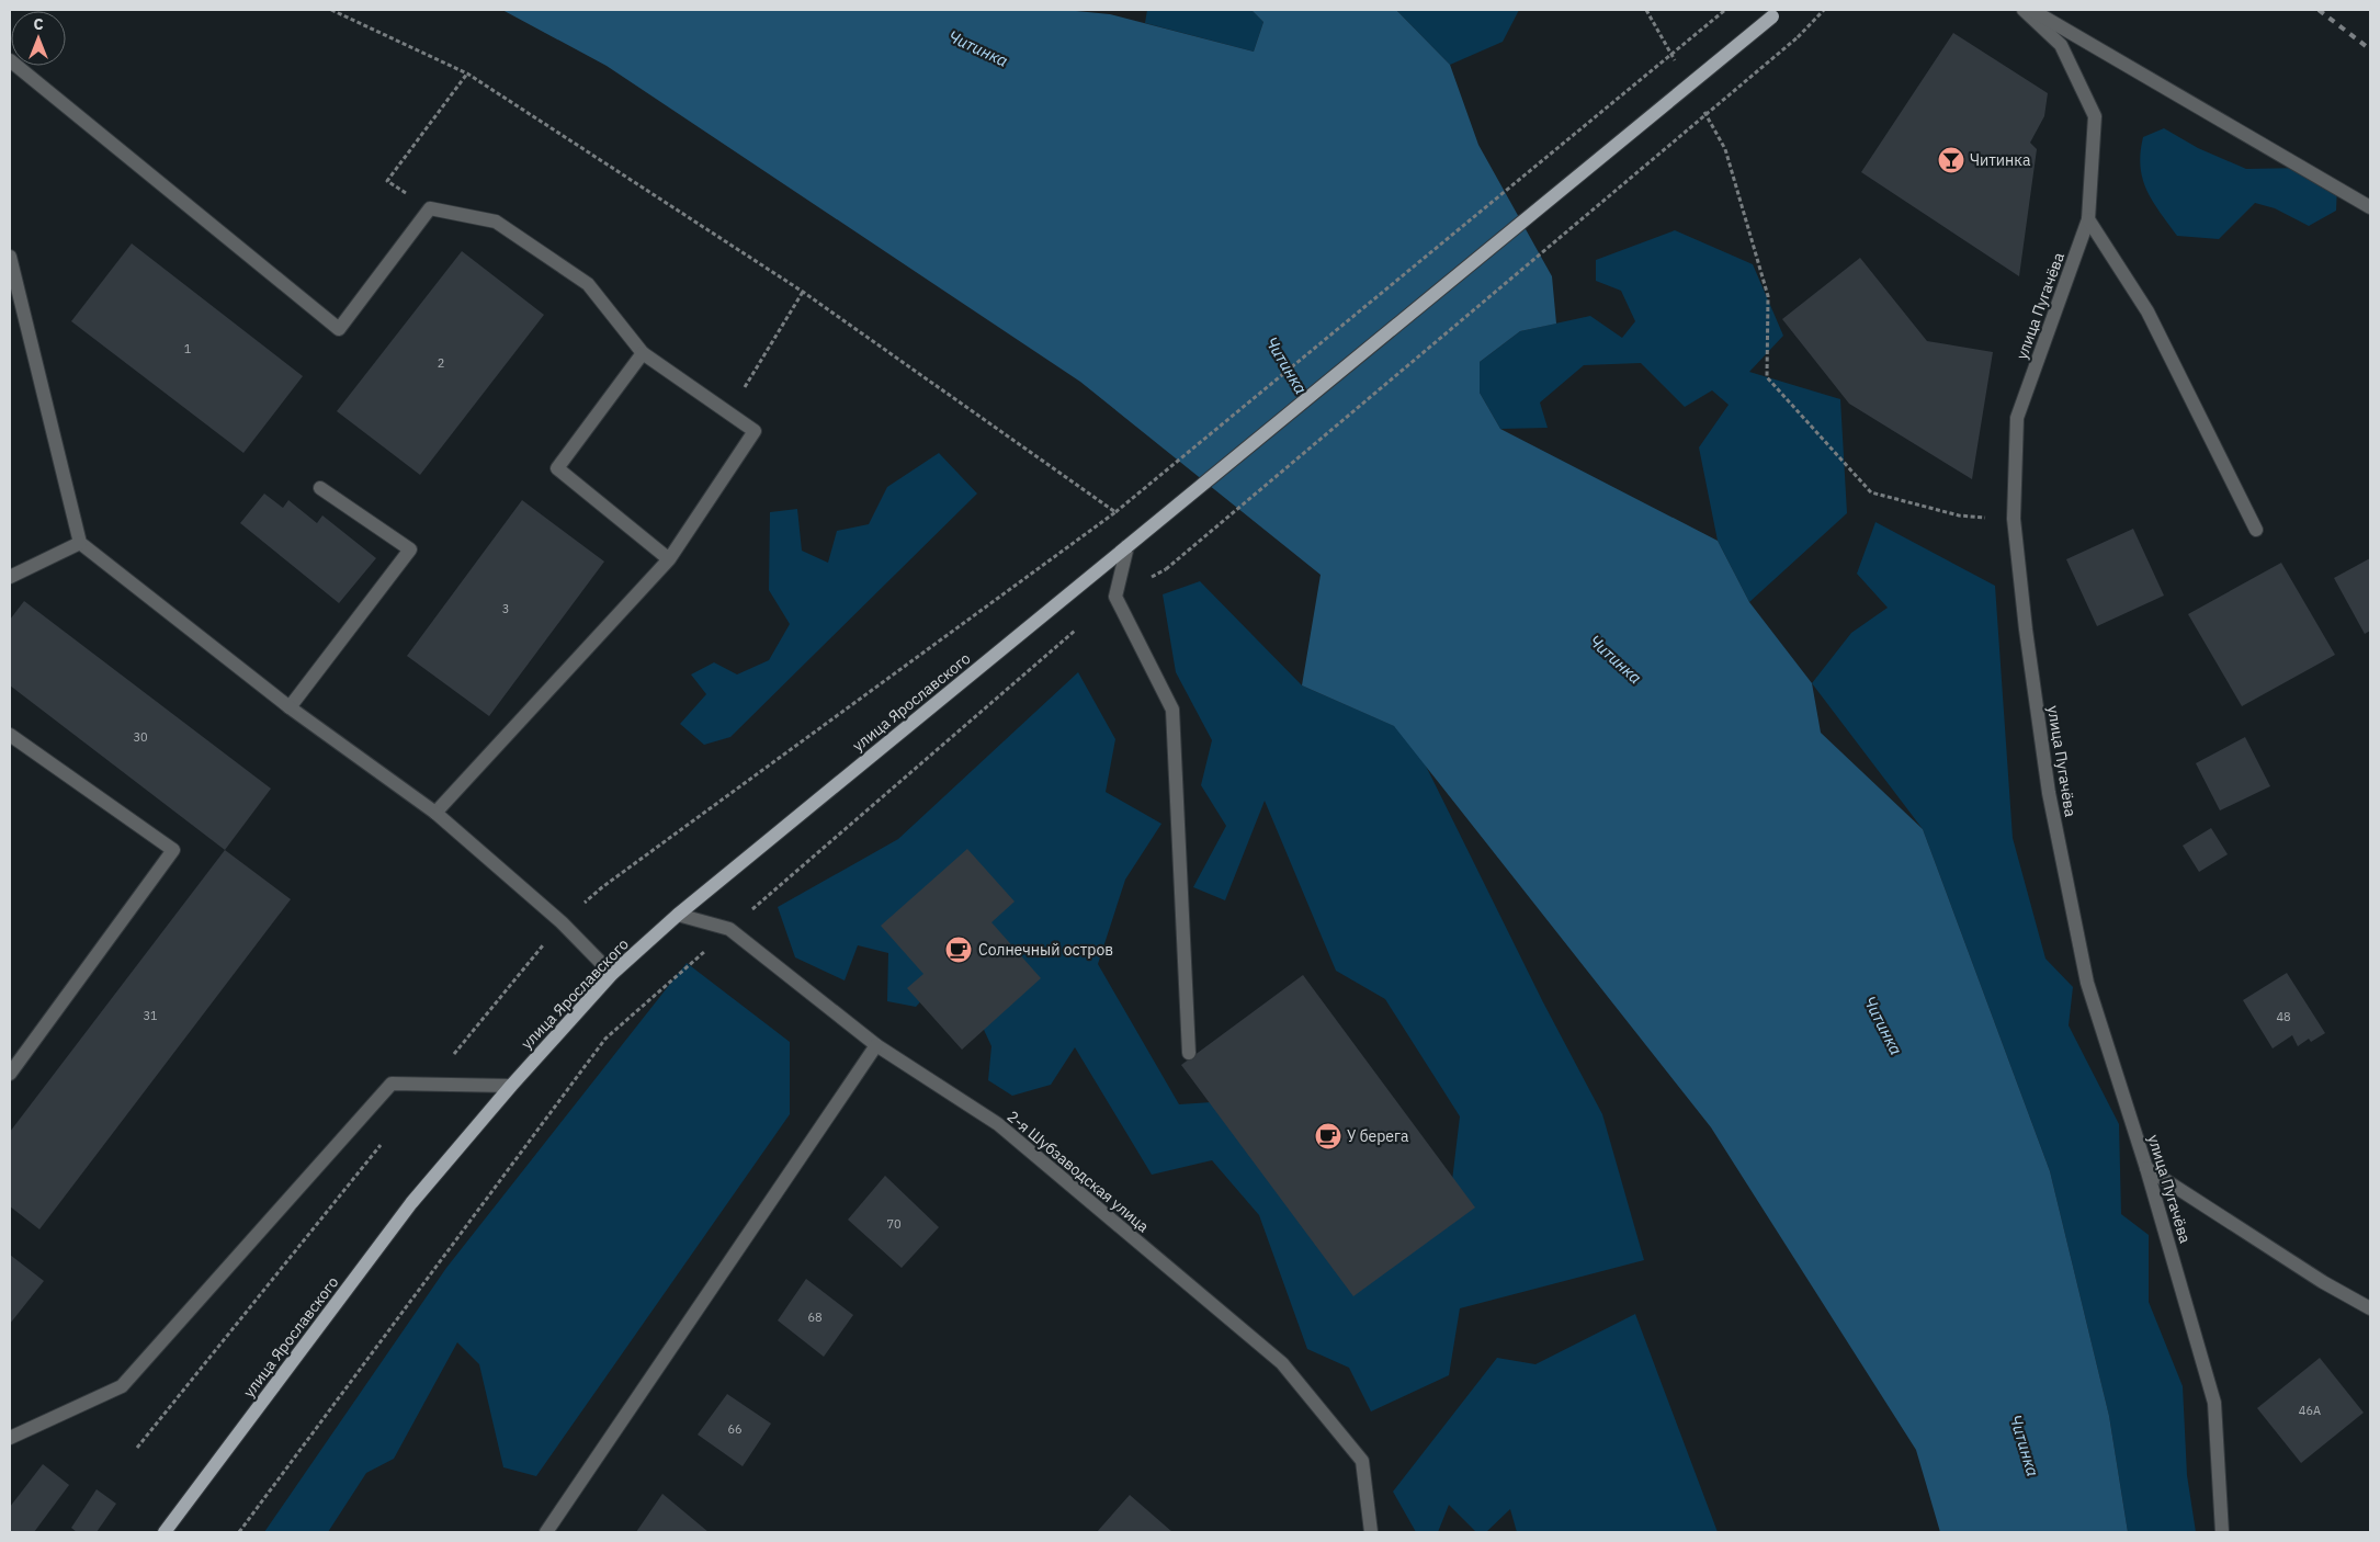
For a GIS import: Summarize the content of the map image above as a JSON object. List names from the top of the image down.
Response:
{
  "streets": {
    "main road": ["улица Ярославского"],
    "street": ["улица Пугачёва", "2-я Шубзаводская улица"]
  },
  "crossings": [
    ["улица Ярославского", "2-я Шубзаводская улица"]
  ],
  "water": ["Читинка"],
  "places": {
    "bar": ["Читинка"],
    "cafe": ["Солнечный остров", "У берега"]
  },
  "house_numbers": [
    "1",
    "2",
    "3",
    "30",
    "31",
    "48",
    "70",
    "68",
    "46А",
    "66"
  ],
  "north": "top"
}
